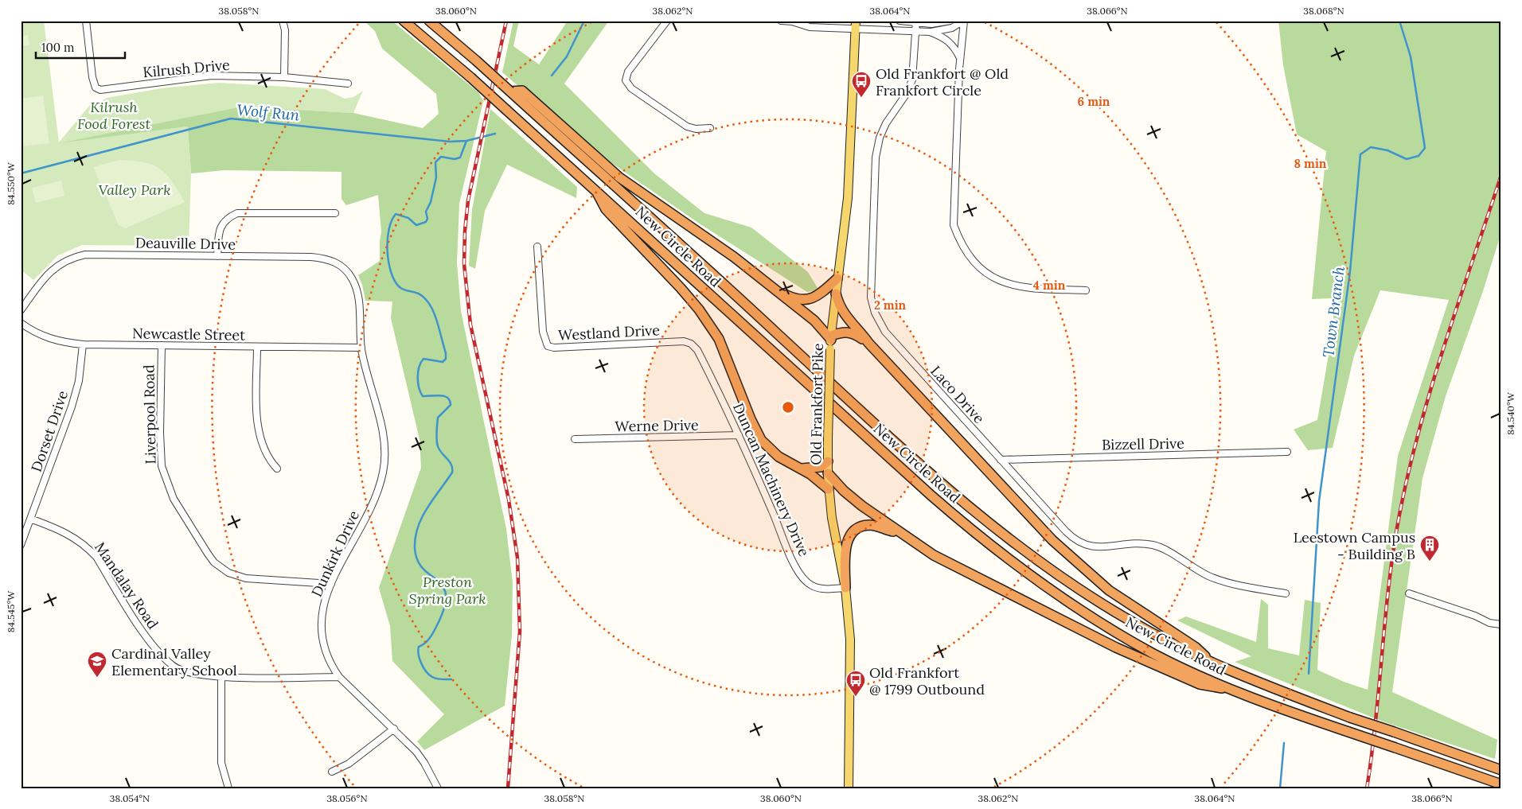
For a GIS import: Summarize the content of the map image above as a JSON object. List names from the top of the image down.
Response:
{
  "streets": {
    "highway": ["New Circle Road"],
    "main road": ["Old Frankfort Pike"],
    "street": [
      "Kilrush Drive",
      "Deauville Drive",
      "Westland Drive",
      "Newcastle Street",
      "Laco Drive",
      "Liverpool Road",
      "Werne Drive",
      "Dorset Drive",
      "Bizzell Drive",
      "Duncan Machinery Drive",
      "Dunkirk Drive",
      "Mandalay Road"
    ]
  },
  "crossings": [
    ["Deauville Drive", "Dunkirk Drive"],
    ["Westland Drive", "Duncan Machinery Drive"],
    ["Newcastle Street", "Liverpool Road"],
    ["Newcastle Street", "Dorset Drive"],
    ["Newcastle Street", "Dunkirk Drive"],
    ["Laco Drive", "Bizzell Drive"],
    ["Old Frankfort Pike", "Duncan Machinery Drive"],
    ["Liverpool Road", "Dunkirk Drive"],
    ["Werne Drive", "Duncan Machinery Drive"],
    ["Dorset Drive", "Mandalay Road"],
    ["Dunkirk Drive", "Mandalay Road"]
  ],
  "water": ["Wolf Run", "Town Branch"],
  "parks": ["Kilrush Food Forest", "Valley Park", "Preston Spring Park"],
  "places": {
    "bus stop": ["Old Frankfort @ Old Frankfort Circle", "Old Frankfort @ 1799 Outbound"],
    "building": ["Leestown Campus - Building B"],
    "school or university": ["Cardinal Valley Elementary School"]
  },
  "scale_bar": "100 m",
  "coordinates": [
    "38.058°N",
    "38.060°N",
    "38.062°N",
    "38.064°N",
    "38.066°N",
    "38.068°N",
    "84.550°W",
    "84.540°W",
    "84.545°W",
    "38.054°N",
    "38.056°N"
  ],
  "rings": [
    "6 min",
    "8 min",
    "4 min",
    "2 min"
  ]
}
